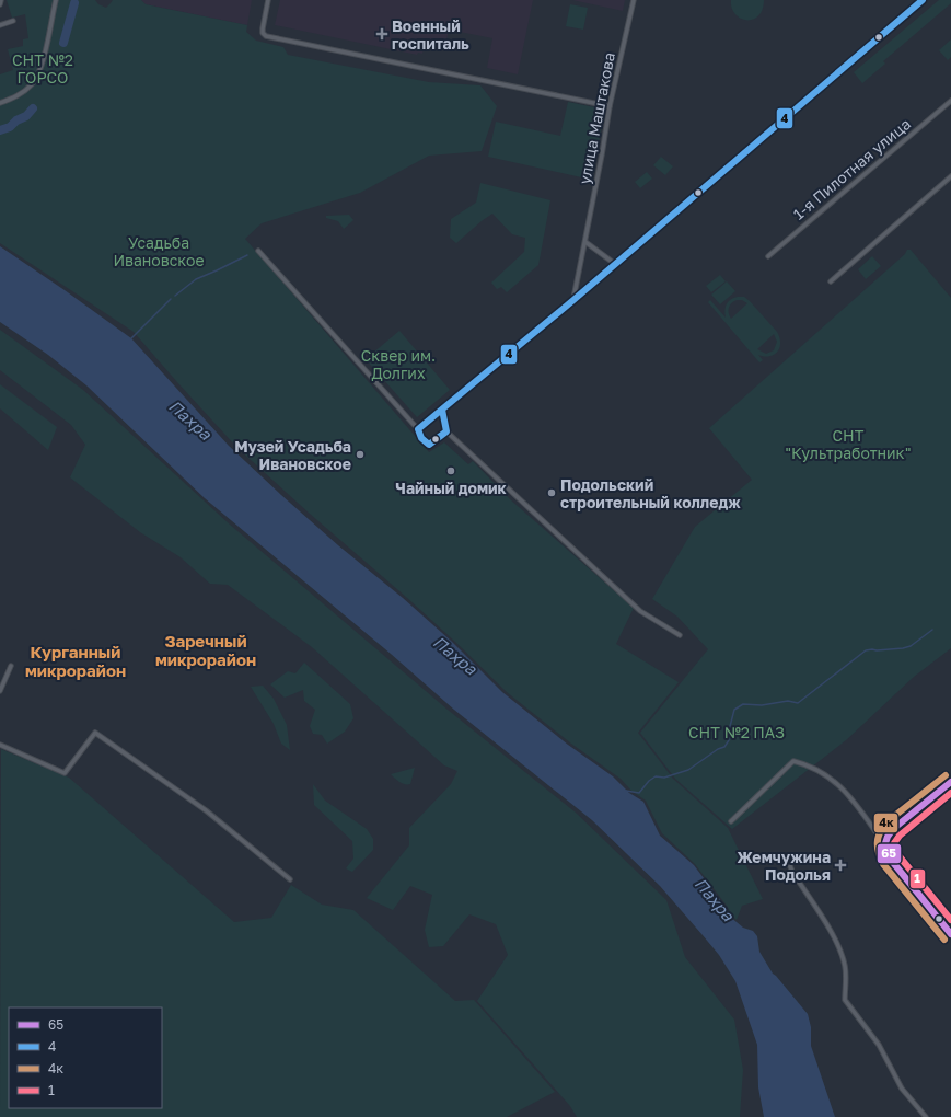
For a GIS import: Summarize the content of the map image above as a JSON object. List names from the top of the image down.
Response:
{
  "streets": {
    "street": ["улица Маштакова", "1-я Пилотная улица"]
  },
  "districts": ["Заречный микрорайон", "Курганный микрорайон"],
  "water": ["Пахра"],
  "parks": [
    "СНТ №2 ГОРСО",
    "Усадьба Ивановское",
    "Сквер им. Долгих",
    "СНТ \"Культработник\"",
    "СНТ №2 ПАЗ"
  ],
  "places": {
    "health": ["Военный госпиталь", "Жемчужина Подолья"],
    "other": ["Музей Усадьба Ивановское", "Чайный домик", "Подольский строительный колледж"]
  },
  "lines": [
    "transit line 4",
    "transit line 4к",
    "transit line 65",
    "transit line 1"
  ],
  "legend": [
    "65",
    "4",
    "4к",
    "1"
  ]
}
